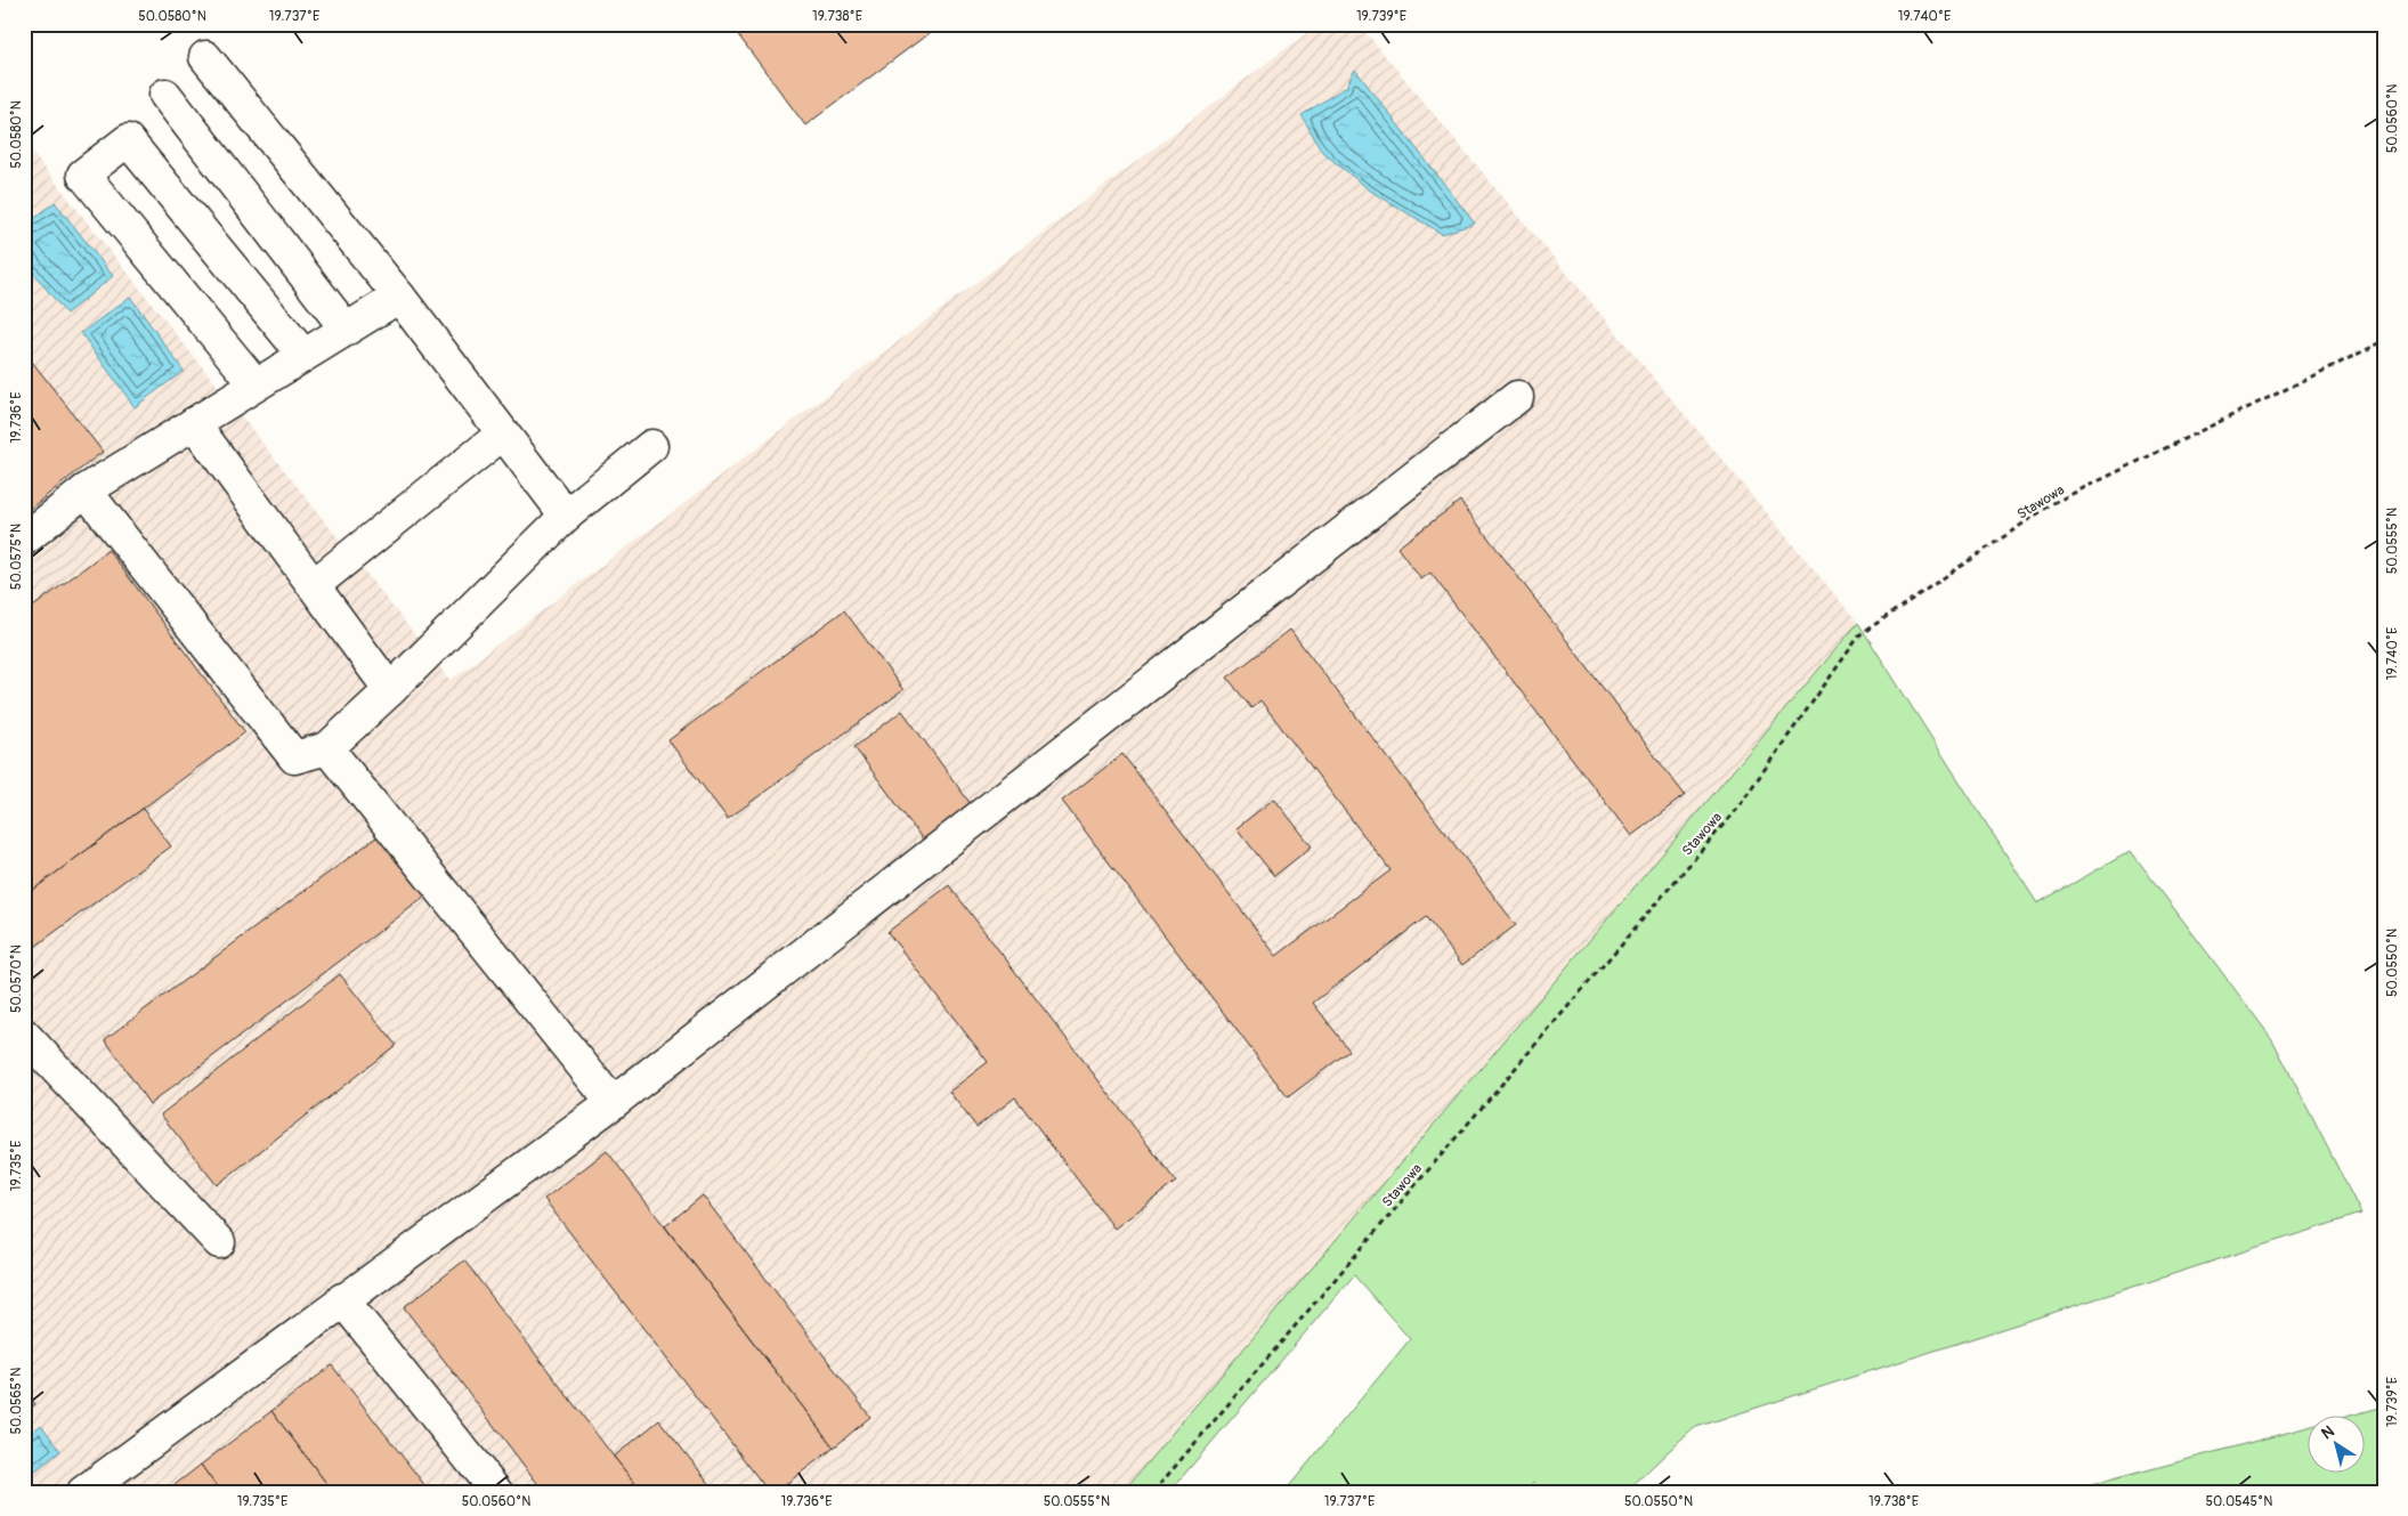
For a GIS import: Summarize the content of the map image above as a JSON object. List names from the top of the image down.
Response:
{
  "streets": {
    "path": ["Stawowa"]
  },
  "north": "top left",
  "coordinates": [
    "50.0580°N",
    "19.737°E",
    "19.738°E",
    "19.739°E",
    "19.740°E",
    "50.0560°N",
    "19.736°E",
    "50.0555°N",
    "50.0575°N",
    "50.0550°N",
    "50.0570°N",
    "19.735°E",
    "50.0565°N",
    "50.0545°N"
  ]
}
